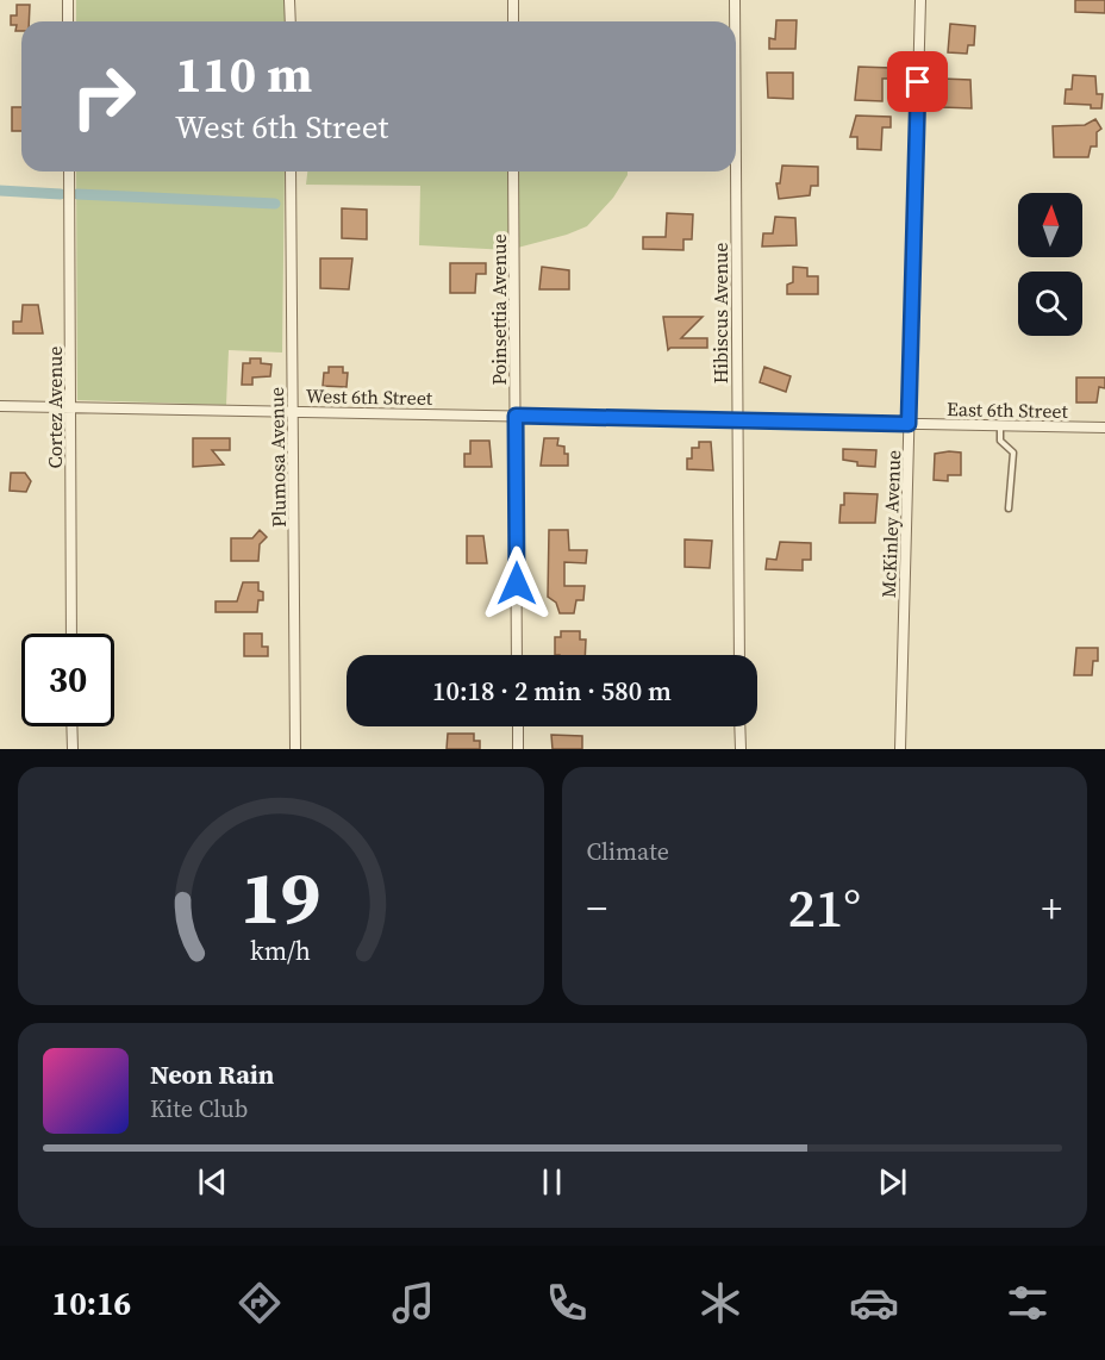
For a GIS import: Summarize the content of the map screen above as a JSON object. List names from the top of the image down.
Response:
{
  "streets": {
    "street": [
      "Poinsettia Avenue",
      "Hibiscus Avenue",
      "West 6th Street",
      "Cortez Avenue",
      "East 6th Street",
      "Plumosa Avenue",
      "McKinley Avenue"
    ]
  },
  "crossings": [
    ["Poinsettia Avenue", "West 6th Street"],
    ["Hibiscus Avenue", "West 6th Street"],
    ["Hibiscus Avenue", "East 6th Street"],
    ["West 6th Street", "Cortez Avenue"],
    ["West 6th Street", "East 6th Street"],
    ["West 6th Street", "Plumosa Avenue"],
    ["East 6th Street", "McKinley Avenue"]
  ],
  "north": "top",
  "page": {
    "turn": ["110 m", "West 6th Street"],
    "limit": "30",
    "trip": "10:18 · 2 min · 580 m",
    "tile": "Climate",
    "heat": ["−", "21°", "+"],
    "song": ["Neon Rain", "Kite Club"],
    "tabs": "10:16",
    "gauge": ["19", "km/h"]
  }
}
